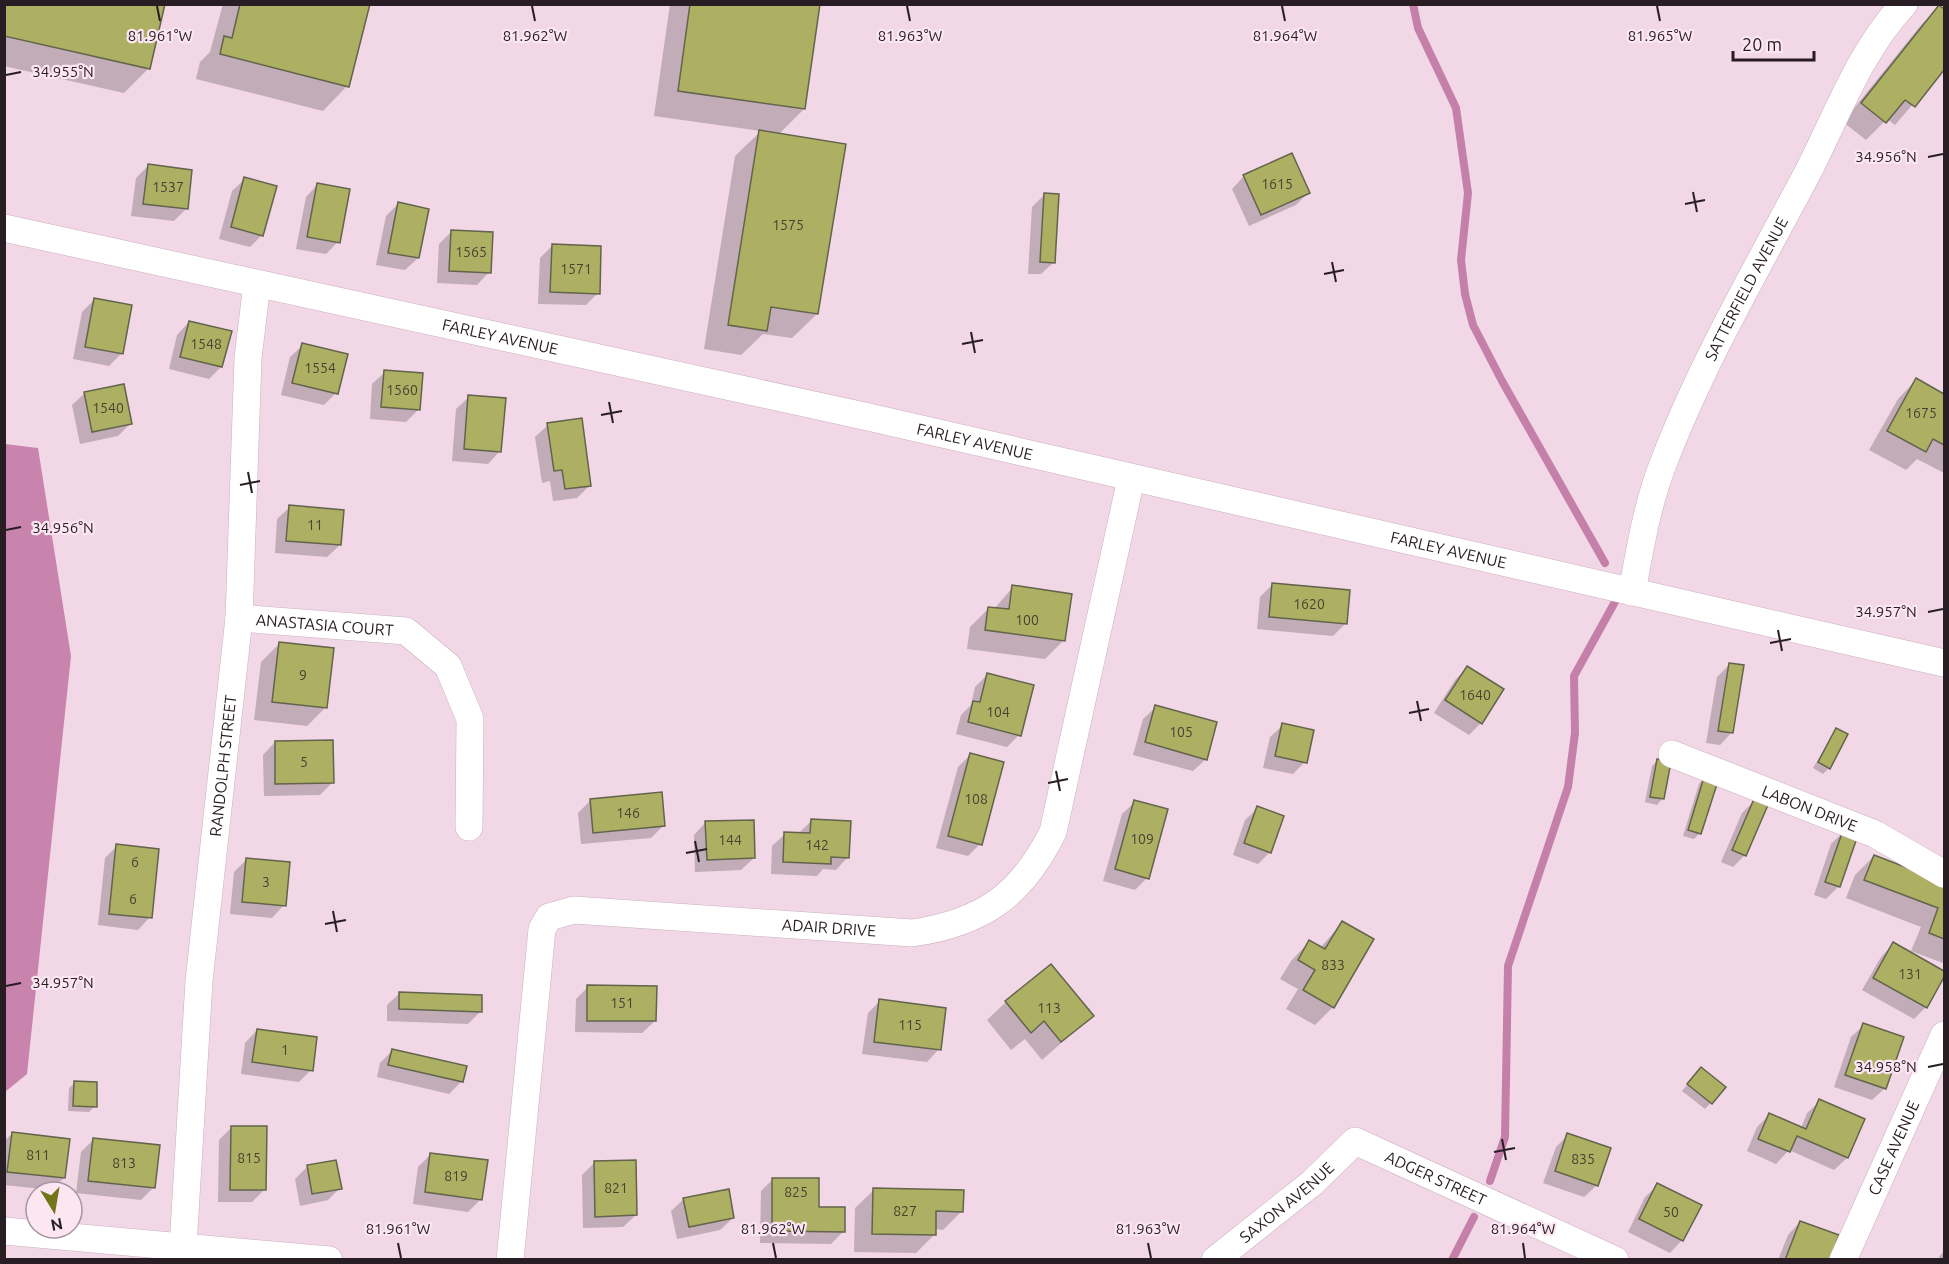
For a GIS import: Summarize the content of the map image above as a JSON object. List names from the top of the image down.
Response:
{
  "streets": {
    "street": [
      "SATTERFIELD AVENUE",
      "FARLEY AVENUE",
      "ANASTASIA COURT",
      "RANDOLPH STREET",
      "LABON DRIVE",
      "ADAIR DRIVE",
      "CASE AVENUE",
      "ADGER STREET",
      "SAXON AVENUE"
    ]
  },
  "crossings": [
    ["SATTERFIELD AVENUE", "FARLEY AVENUE"],
    ["FARLEY AVENUE", "RANDOLPH STREET"],
    ["FARLEY AVENUE", "ADAIR DRIVE"],
    ["ANASTASIA COURT", "RANDOLPH STREET"],
    ["ADGER STREET", "SAXON AVENUE"]
  ],
  "house_numbers": [
    "1615",
    "1537",
    "1575",
    "1565",
    "1571",
    "1548",
    "1554",
    "1560",
    "1540",
    "1675",
    "11",
    "1620",
    "100",
    "9",
    "1640",
    "104",
    "105",
    "5",
    "108",
    "146",
    "109",
    "144",
    "142",
    "6",
    "3",
    "6",
    "833",
    "131",
    "151",
    "113",
    "115",
    "1",
    "811",
    "815",
    "835",
    "813",
    "819",
    "821",
    "825",
    "827",
    "50"
  ],
  "scale_bar": "20 m",
  "north": "bottom",
  "coordinates": [
    "81.961°W",
    "81.962°W",
    "81.963°W",
    "81.964°W",
    "81.965°W",
    "34.955°N",
    "34.956°N",
    "34.957°N",
    "34.958°N"
  ]
}
